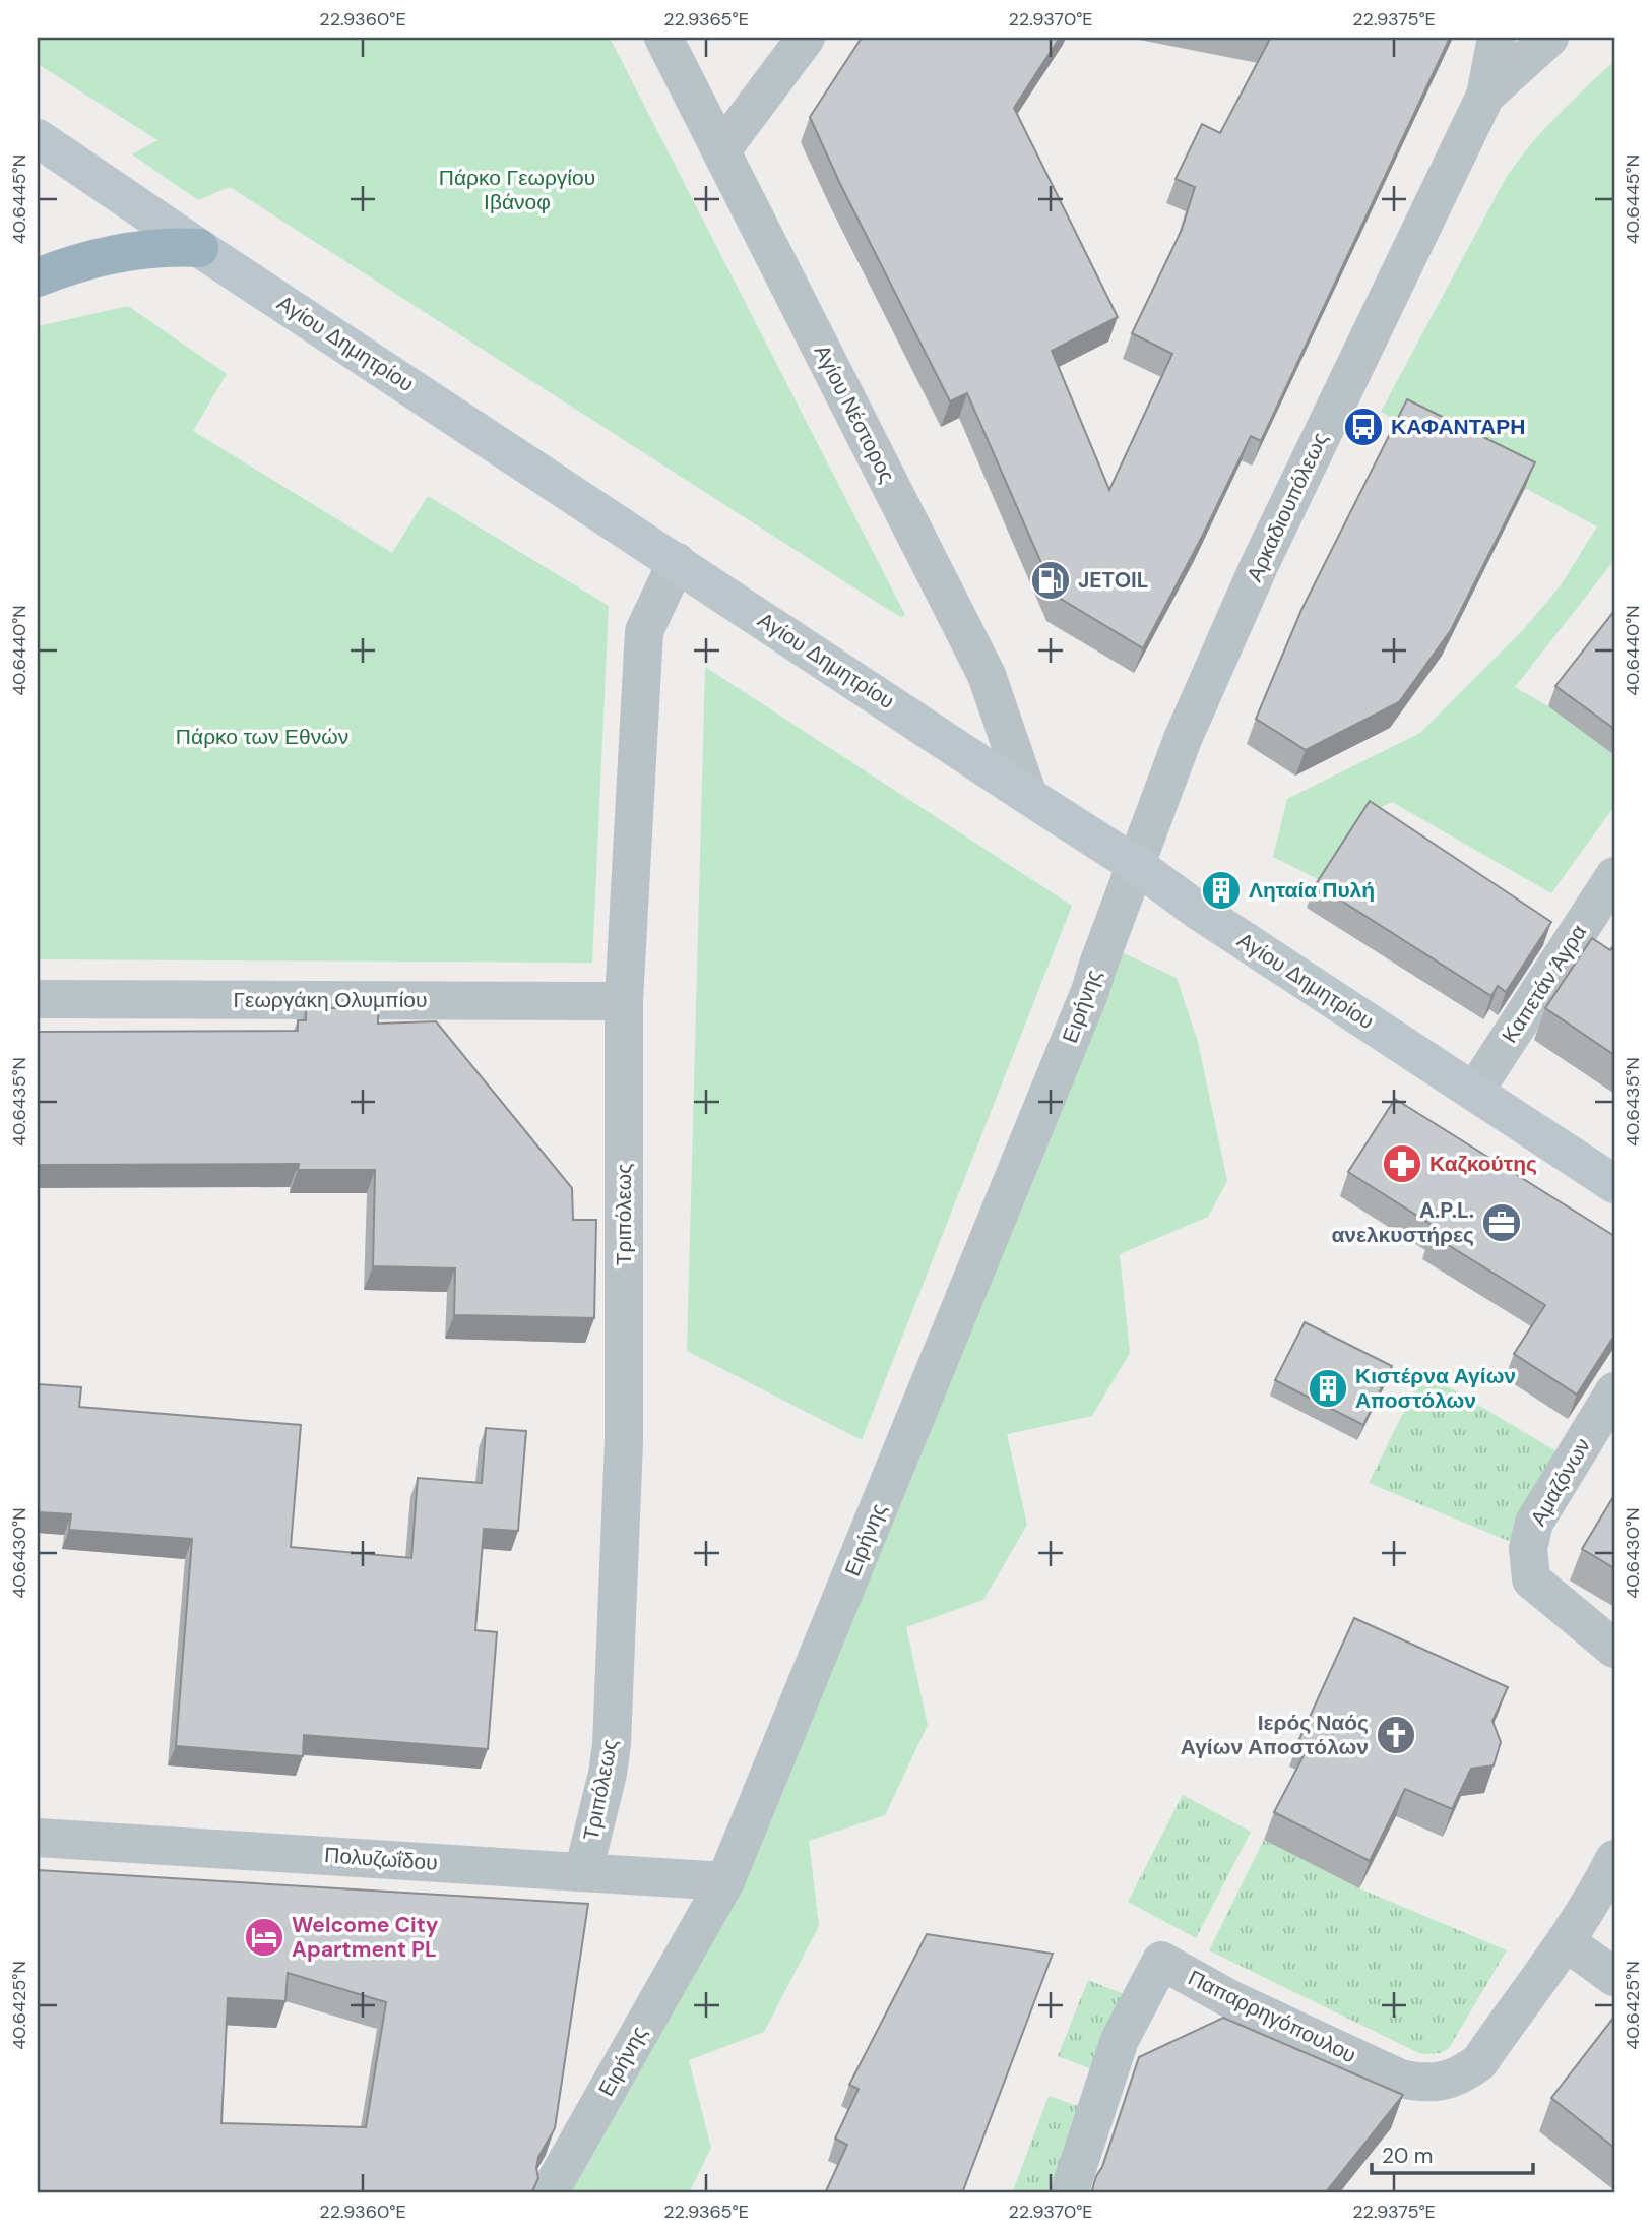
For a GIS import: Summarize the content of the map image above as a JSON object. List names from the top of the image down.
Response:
{
  "streets": {
    "main road": ["Αγίου Δημητρίου"],
    "street": [
      "Αγίου Νέστορος",
      "Αρκαδιουπόλεως",
      "Καπετάν Άγρα",
      "Γεωργάκη Ολυμπίου",
      "Ειρήνης",
      "Τριπόλεως",
      "Αμαζόνων",
      "Πολυζωΐδου",
      "Παπαρρηγόπουλου"
    ]
  },
  "crossings": [
    ["Αγίου Δημητρίου", "Αγίου Νέστορος"],
    ["Αγίου Δημητρίου", "Αρκαδιουπόλεως"],
    ["Αγίου Δημητρίου", "Καπετάν Άγρα"],
    ["Αγίου Δημητρίου", "Ειρήνης"],
    ["Αγίου Δημητρίου", "Τριπόλεως"],
    ["Αρκαδιουπόλεως", "Ειρήνης"],
    ["Γεωργάκη Ολυμπίου", "Τριπόλεως"],
    ["Ειρήνης", "Πολυζωΐδου"],
    ["Τριπόλεως", "Πολυζωΐδου"]
  ],
  "parks": ["Πάρκο Γεωργίου Ιβάνοφ", "Πάρκο των Εθνών"],
  "places": {
    "bus stop": ["ΚΑΦΑΝΤΑΡΗ"],
    "fuel station": ["JETOIL"],
    "building": ["Ληταία Πυλή", "Κιστέρνα Αγίων Αποστόλων"],
    "pharmacy": ["Καζκούτης"],
    "office": ["A.P.L. ανελκυστήρες"],
    "church": ["Ιερός Ναός Αγίων Αποστόλων"],
    "hotel": ["Welcome City Apartment PL"]
  },
  "scale_bar": "20 m",
  "coordinates": [
    "22.9360°E",
    "22.9365°E",
    "22.9370°E",
    "22.9375°E",
    "40.6445°N",
    "40.6440°N",
    "40.6435°N",
    "40.6430°N",
    "40.6425°N"
  ]
}
